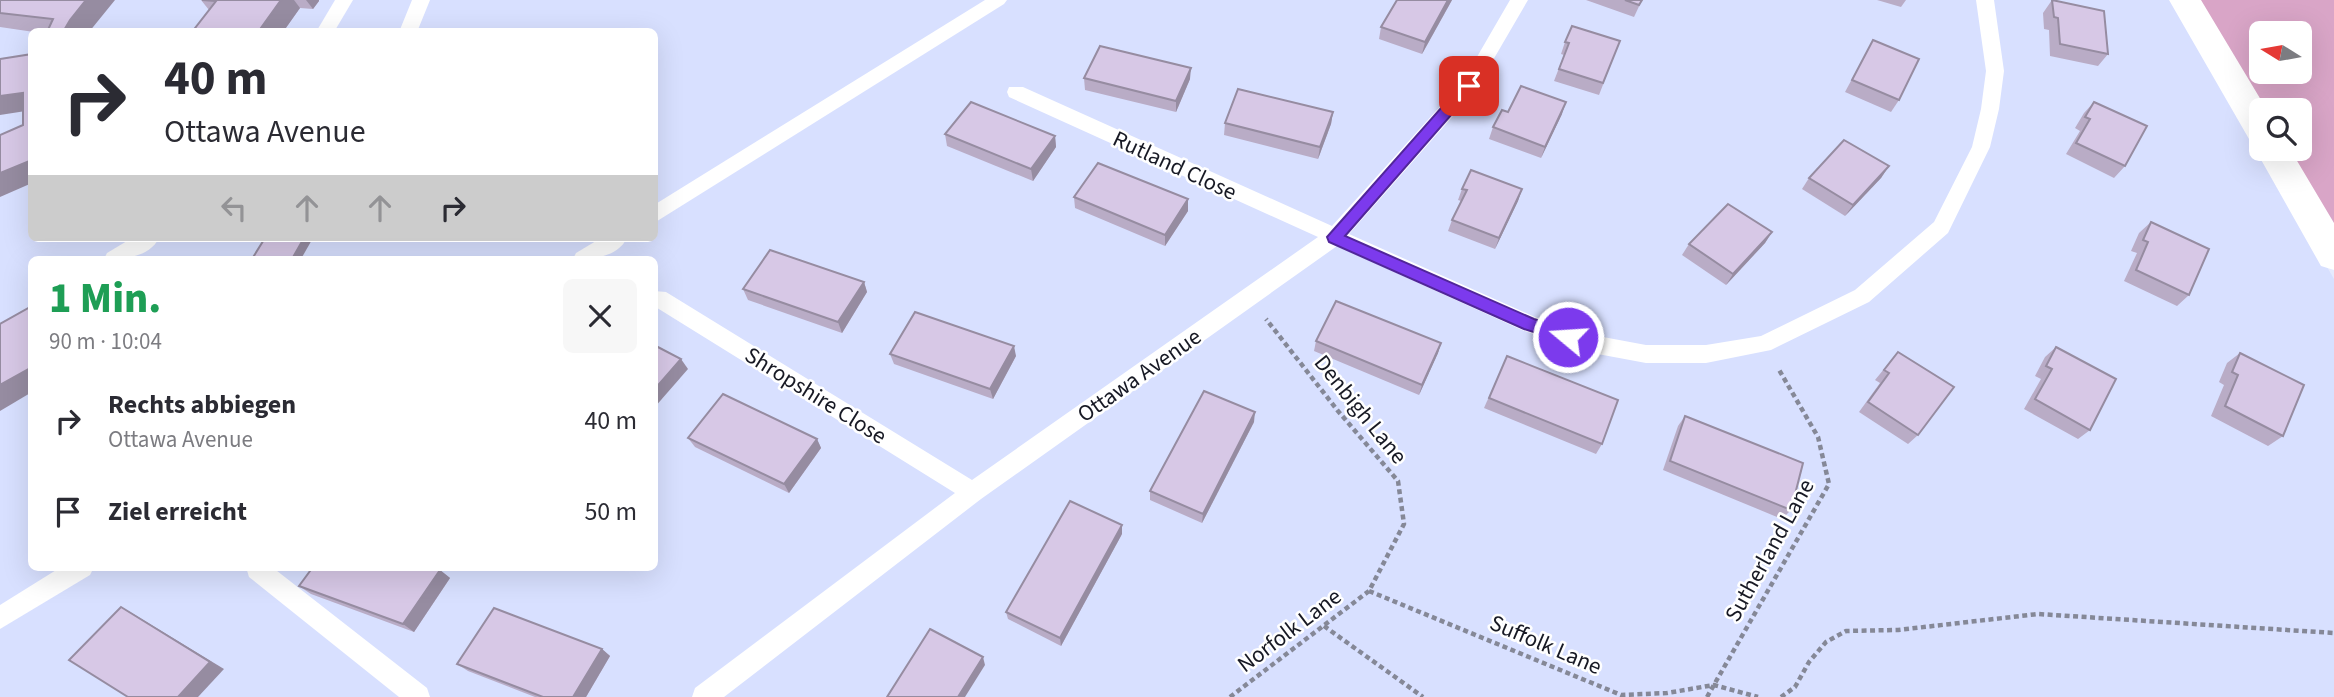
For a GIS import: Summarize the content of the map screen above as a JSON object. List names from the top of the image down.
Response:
{
  "streets": {
    "lane": ["Rutland Close", "Ottawa Avenue", "Shropshire Close"],
    "path": [
      "Denbigh Lane",
      "Sutherland Lane",
      "Norfolk Lane",
      "Suffolk Lane"
    ]
  },
  "crossings": [
    ["Rutland Close", "Ottawa Avenue"],
    ["Rutland Close", "Sutherland Lane"],
    ["Ottawa Avenue", "Shropshire Close"],
    ["Ottawa Avenue", "Denbigh Lane"],
    ["Denbigh Lane", "Norfolk Lane"],
    ["Denbigh Lane", "Suffolk Lane"],
    ["Sutherland Lane", "Suffolk Lane"],
    ["Norfolk Lane", "Suffolk Lane"]
  ],
  "north": "left",
  "page": {
    "turn": ["40 m", "Ottawa Avenue"],
    "heading": ["1 Min.", "90 m · 10:04"],
    "list": [
      {
        "name": "Rechts abbiegen",
        "note": "Ottawa Avenue",
        "value": "40 m"
      },
      {
        "name": "Ziel erreicht",
        "value": "50 m"
      }
    ]
  }
}
